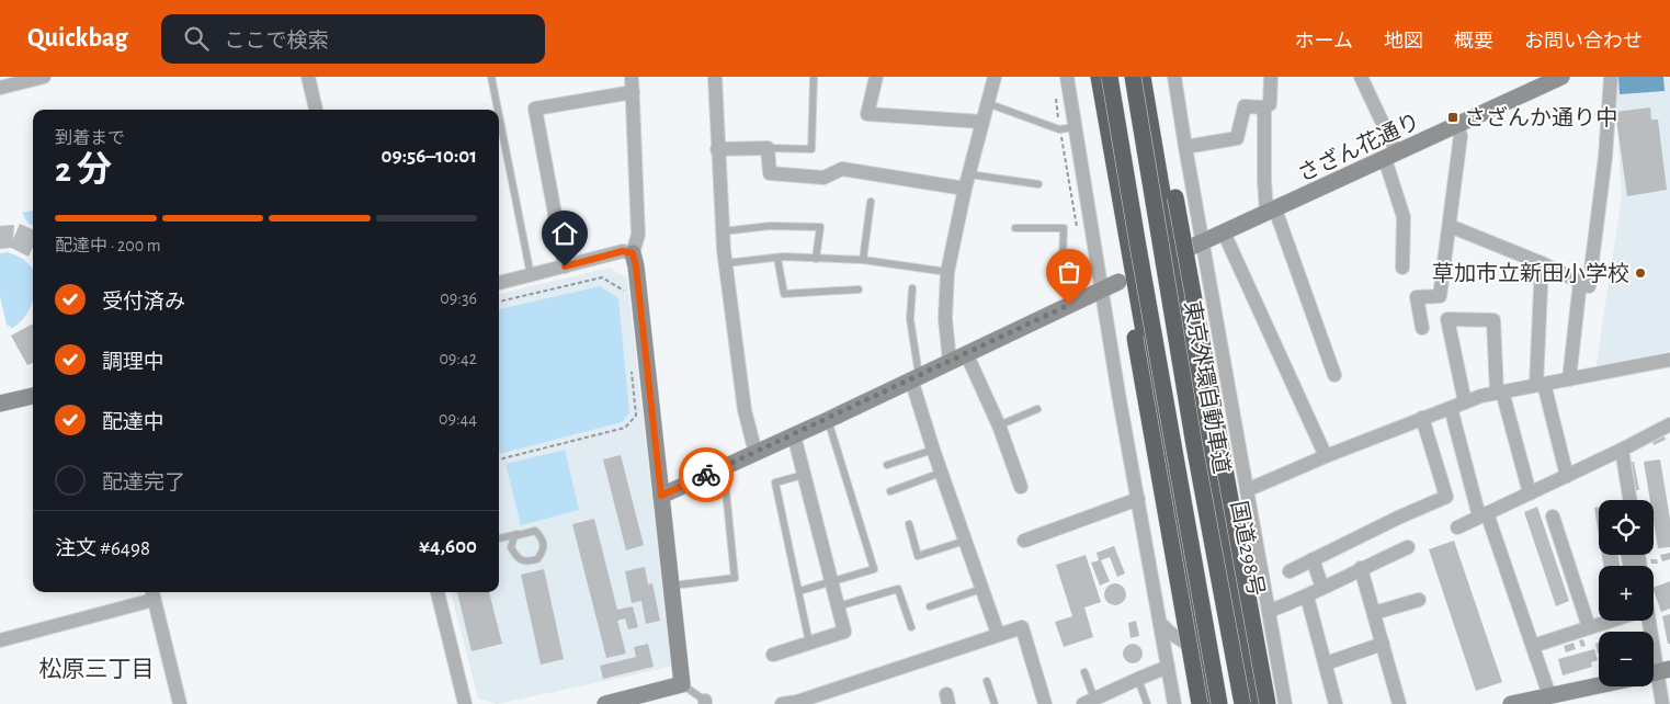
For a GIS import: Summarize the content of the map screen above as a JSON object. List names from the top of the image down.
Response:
{
  "streets": {
    "highway": ["東京外環自動車道", "国道298号"],
    "street": ["さざん花通り"]
  },
  "districts": ["松原三丁目"],
  "places": {
    "transit": ["さざんか通り中"],
    "other": ["草加市立新田小学校"]
  },
  "page": {
    "header": "Quickbag",
    "search": "ここで検索",
    "nav": [
      "ホーム",
      "地図",
      "概要",
      "お問い合わせ"
    ],
    "heading": ["2 分", "到着まで", "09:56–10:01"],
    "panel": ["注文 #6498", "¥4,600"],
    "bar": "配達中 · 200 m",
    "list": [
      ["受付済み", "09:36"],
      ["調理中", "09:42"],
      ["配達中", "09:44"],
      "配達完了"
    ],
    "map_buttons": ["+", "−"]
  }
}
